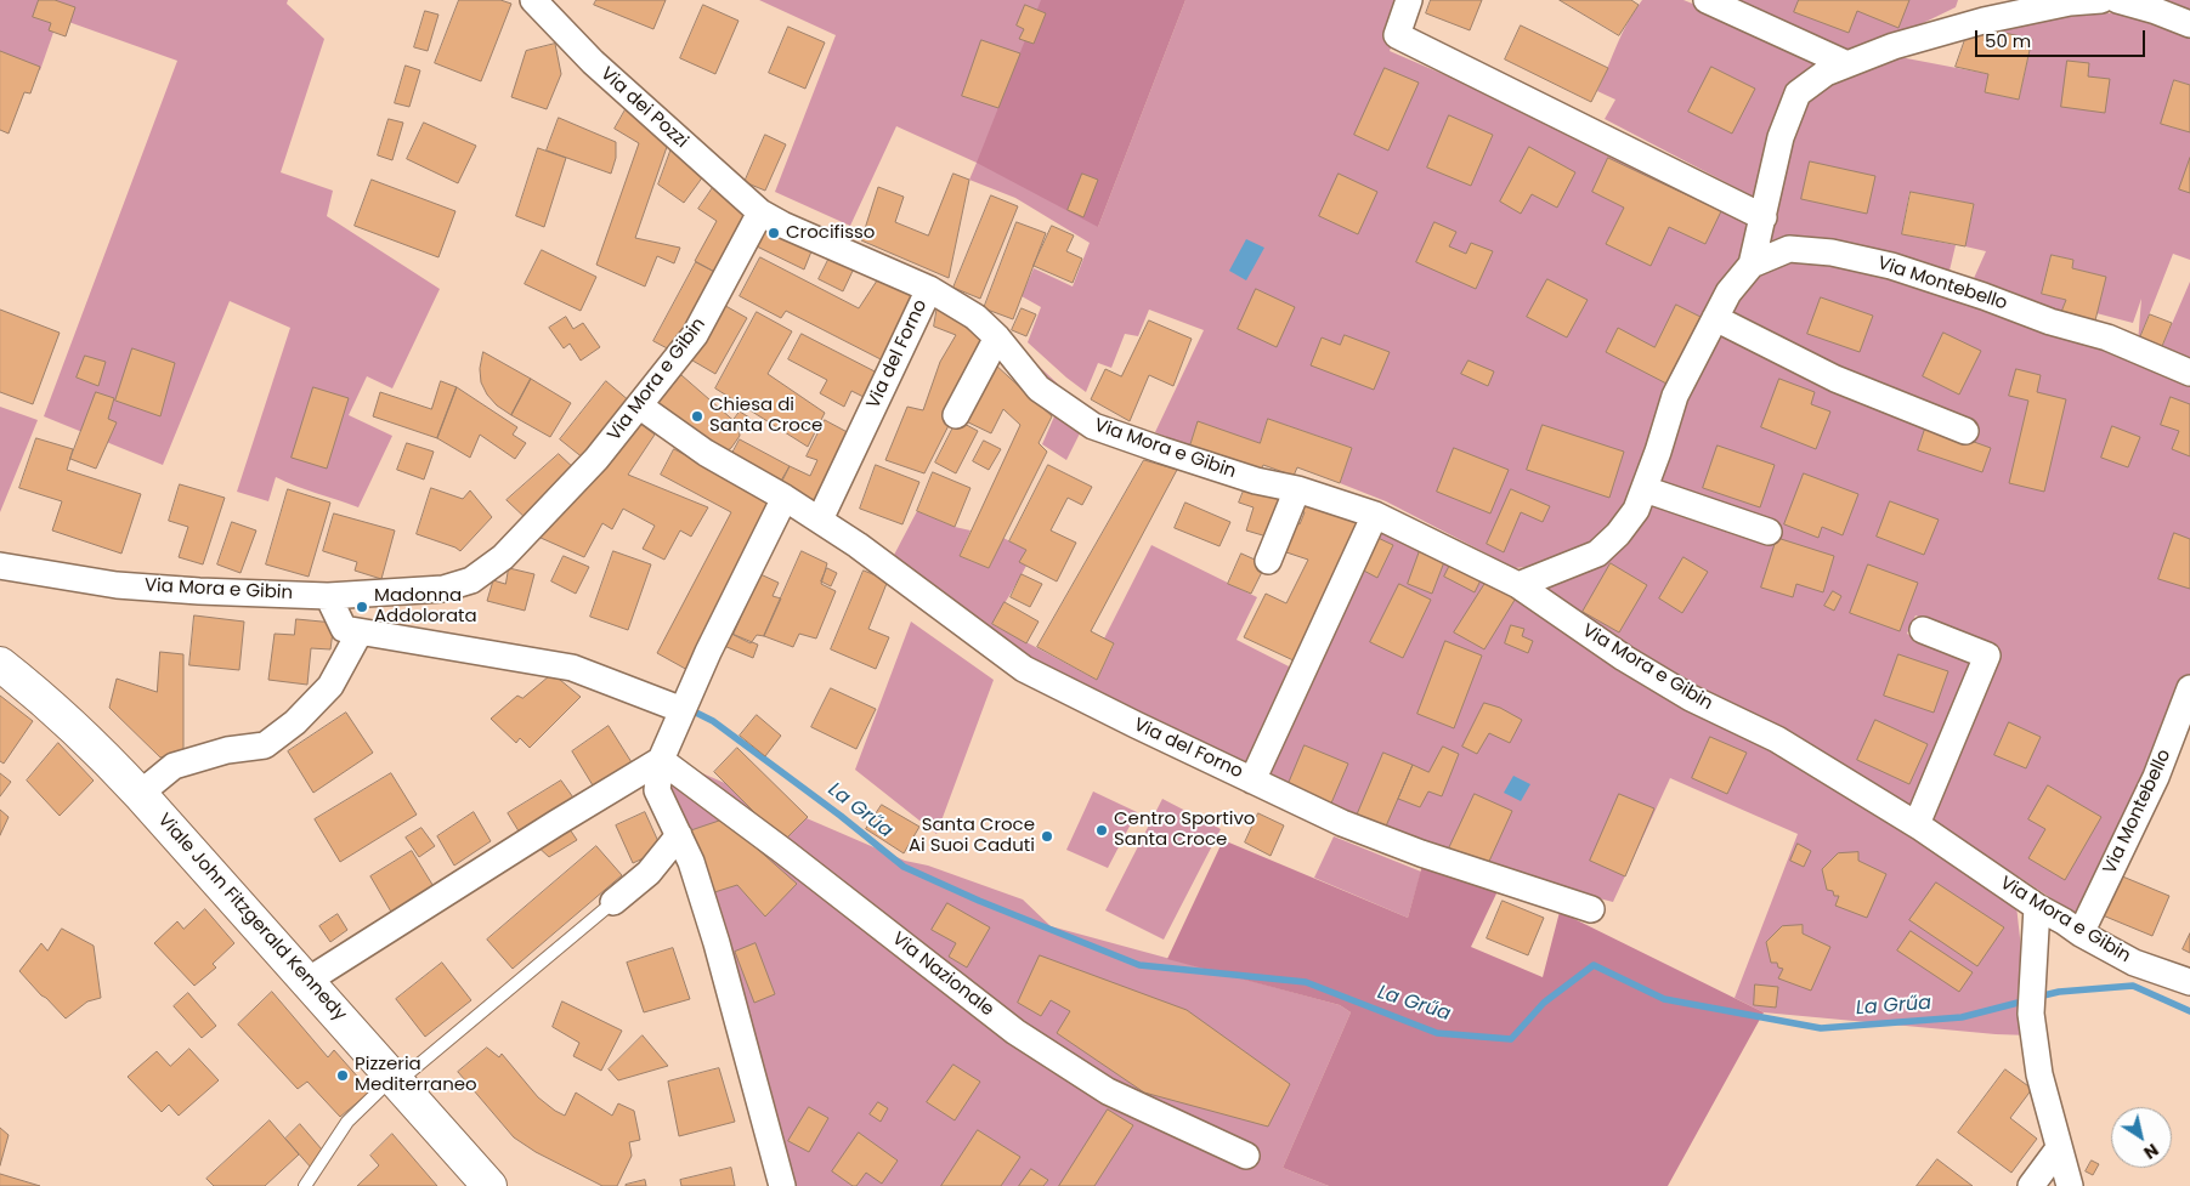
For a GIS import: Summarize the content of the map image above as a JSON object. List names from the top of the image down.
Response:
{
  "streets": {
    "main road": ["Viale John Fitzgerald Kennedy"],
    "street": [
      "Via dei Pozzi",
      "Via Montebello",
      "Via del Forno",
      "Via Mora e Gibin",
      "Via Nazionale"
    ]
  },
  "crossings": [
    ["Via dei Pozzi", "Via Mora e Gibin"],
    ["Via Montebello", "Via Mora e Gibin"],
    ["Via del Forno", "Via Mora e Gibin"]
  ],
  "water": ["La Grűa"],
  "places": [
    "Crocifisso",
    "Chiesa di Santa Croce",
    "Madonna Addolorata",
    "Centro Sportivo Santa Croce",
    "Santa Croce Ai Suoi Caduti",
    "Pizzeria Mediterraneo"
  ],
  "scale_bar": "50 m",
  "north": "bottom right"
}
